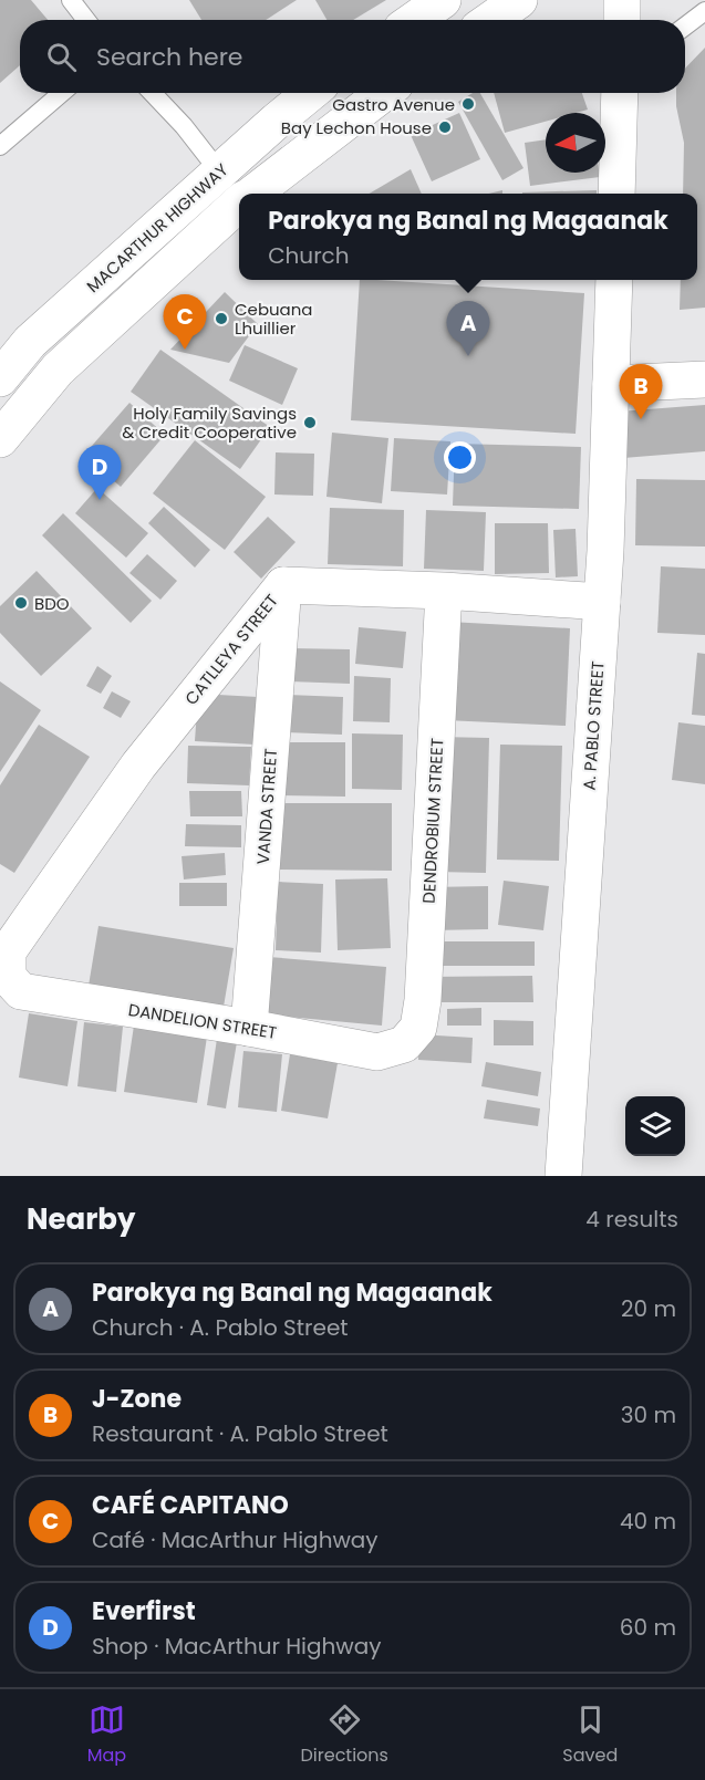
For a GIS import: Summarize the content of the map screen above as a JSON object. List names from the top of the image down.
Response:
{
  "streets": {
    "main road": [
      "MACARTHUR HIGHWAY",
      "CATLLEYA STREET",
      "A. PABLO STREET",
      "VANDA STREET",
      "DENDROBIUM STREET",
      "DANDELION STREET"
    ]
  },
  "crossings": [
    ["CATLLEYA STREET", "A. PABLO STREET"],
    ["CATLLEYA STREET", "VANDA STREET"],
    ["CATLLEYA STREET", "DENDROBIUM STREET"],
    ["CATLLEYA STREET", "DANDELION STREET"],
    ["VANDA STREET", "DANDELION STREET"],
    ["DENDROBIUM STREET", "DANDELION STREET"]
  ],
  "places": [
    "Gastro Avenue",
    "Bay Lechon House",
    "Cebuana Lhuillier",
    "Holy Family Savings & Credit Cooperative",
    "BDO"
  ],
  "north": "left",
  "page": {
    "search": "Search here",
    "popup": ["Parokya ng Banal ng Magaanak", "Church"],
    "pins": [
      "C",
      "A",
      "B",
      "D"
    ],
    "heading": ["Nearby", "4 results"],
    "list": [
      {
        "mark": "A",
        "name": "Parokya ng Banal ng Magaanak",
        "note": "Church · A. Pablo Street",
        "value": "20 m"
      },
      {
        "mark": "B",
        "name": "J-Zone",
        "note": "Restaurant · A. Pablo Street",
        "value": "30 m"
      },
      {
        "mark": "C",
        "name": "CAFÉ CAPITANO",
        "note": "Café · MacArthur Highway",
        "value": "40 m"
      },
      {
        "mark": "D",
        "name": "Everfirst",
        "note": "Shop · MacArthur Highway",
        "value": "60 m"
      }
    ],
    "nav": ["Map", "Directions", "Saved"]
  }
}
